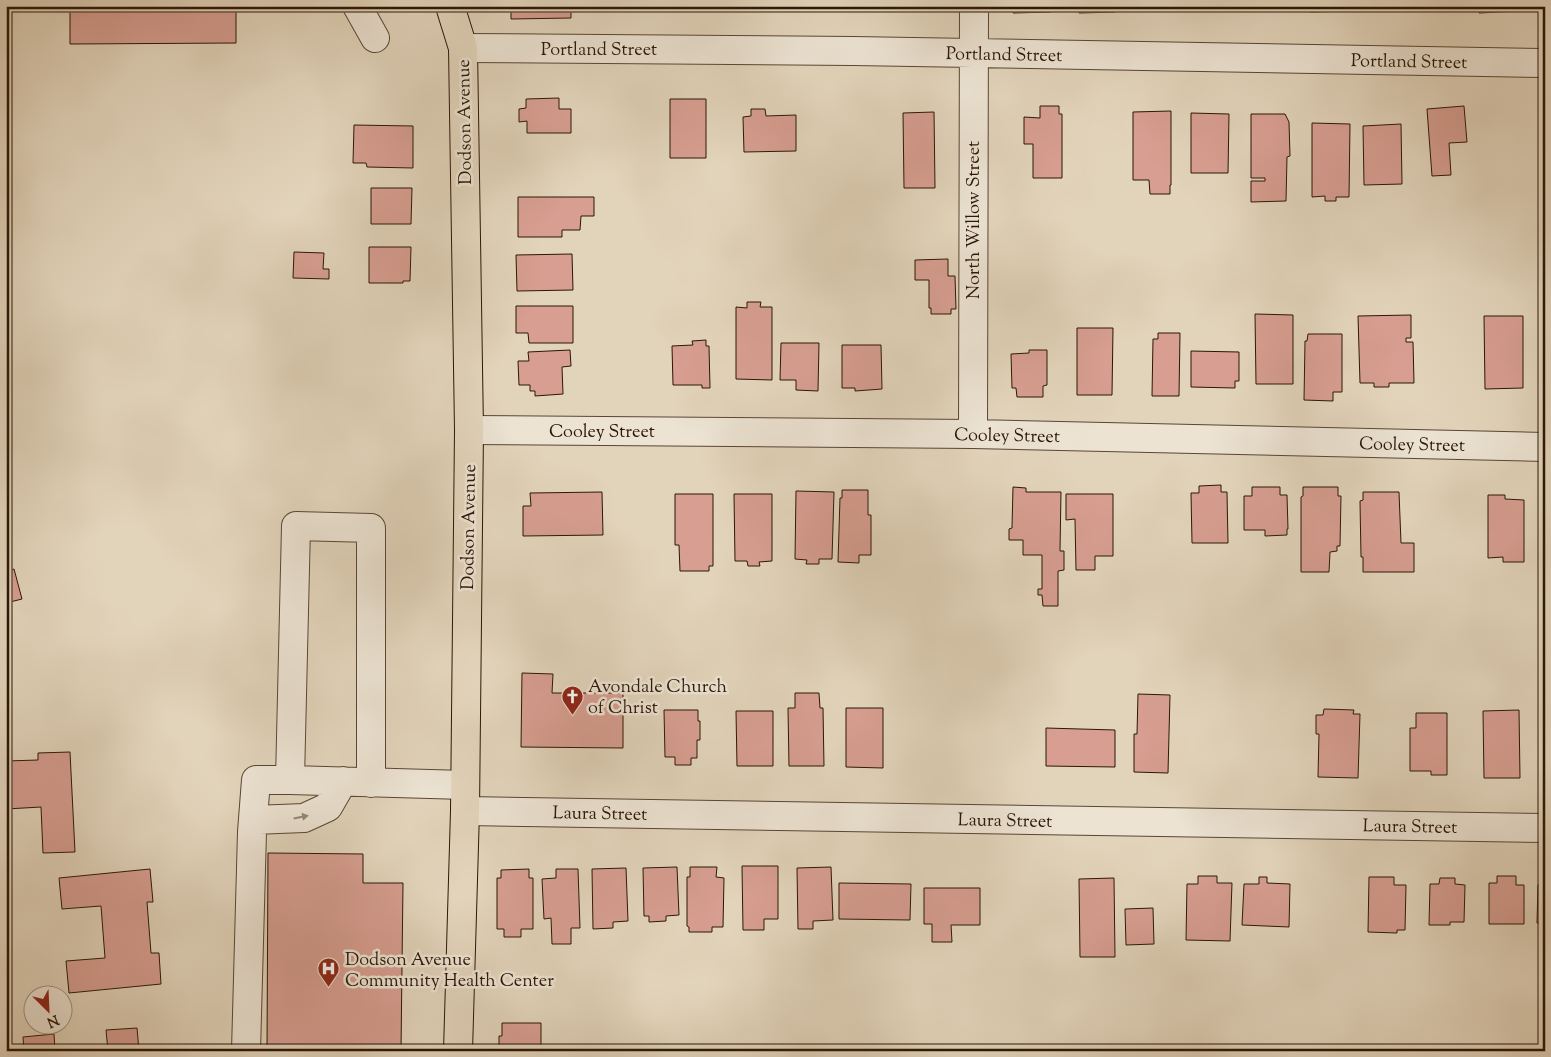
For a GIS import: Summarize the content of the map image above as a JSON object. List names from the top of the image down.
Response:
{
  "streets": {
    "main road": ["Dodson Avenue"],
    "street": [
      "Portland Street",
      "North Willow Street",
      "Cooley Street",
      "Laura Street"
    ]
  },
  "crossings": [
    ["Portland Street", "Dodson Avenue"],
    ["Portland Street", "North Willow Street"],
    ["Dodson Avenue", "Cooley Street"],
    ["Dodson Avenue", "Laura Street"],
    ["North Willow Street", "Cooley Street"]
  ],
  "places": {
    "church": ["Avondale Church of Christ"],
    "hospital": ["Dodson Avenue Community Health Center"]
  },
  "north": "bottom right"
}
